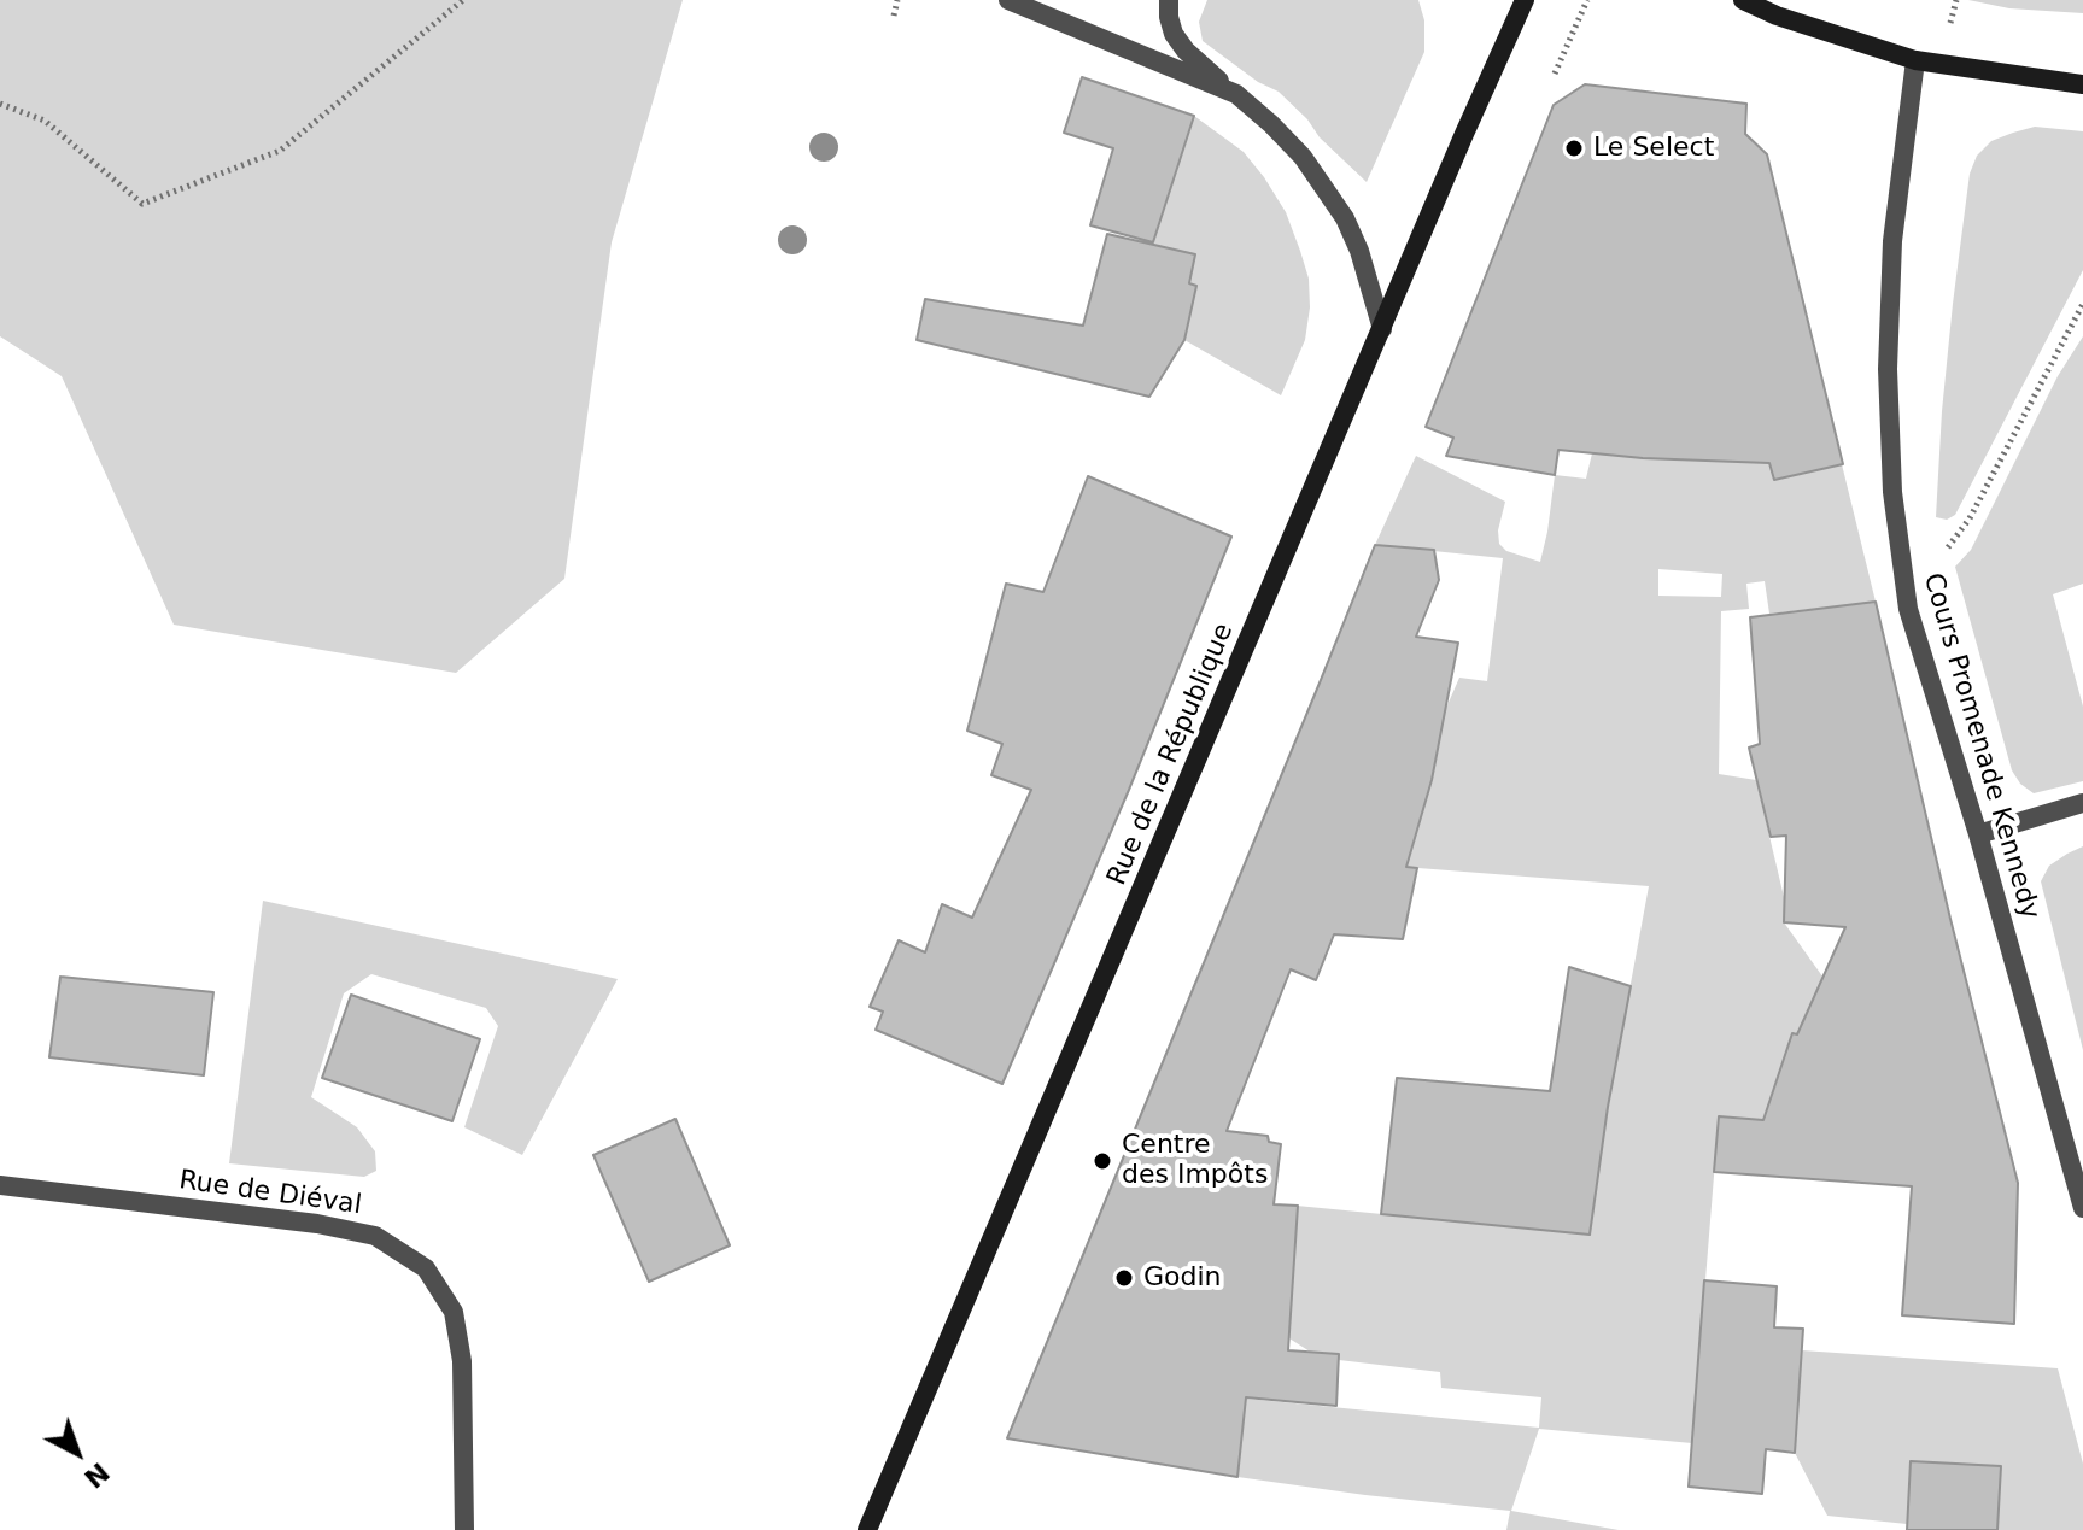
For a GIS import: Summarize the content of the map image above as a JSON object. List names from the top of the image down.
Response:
{
  "streets": {
    "main road": ["Rue de la République"],
    "street": ["Cours Promenade Kennedy", "Rue de Diéval"]
  },
  "places": ["Le Select", "Centre des Impôts", "Godin"],
  "north": "bottom right"
}
